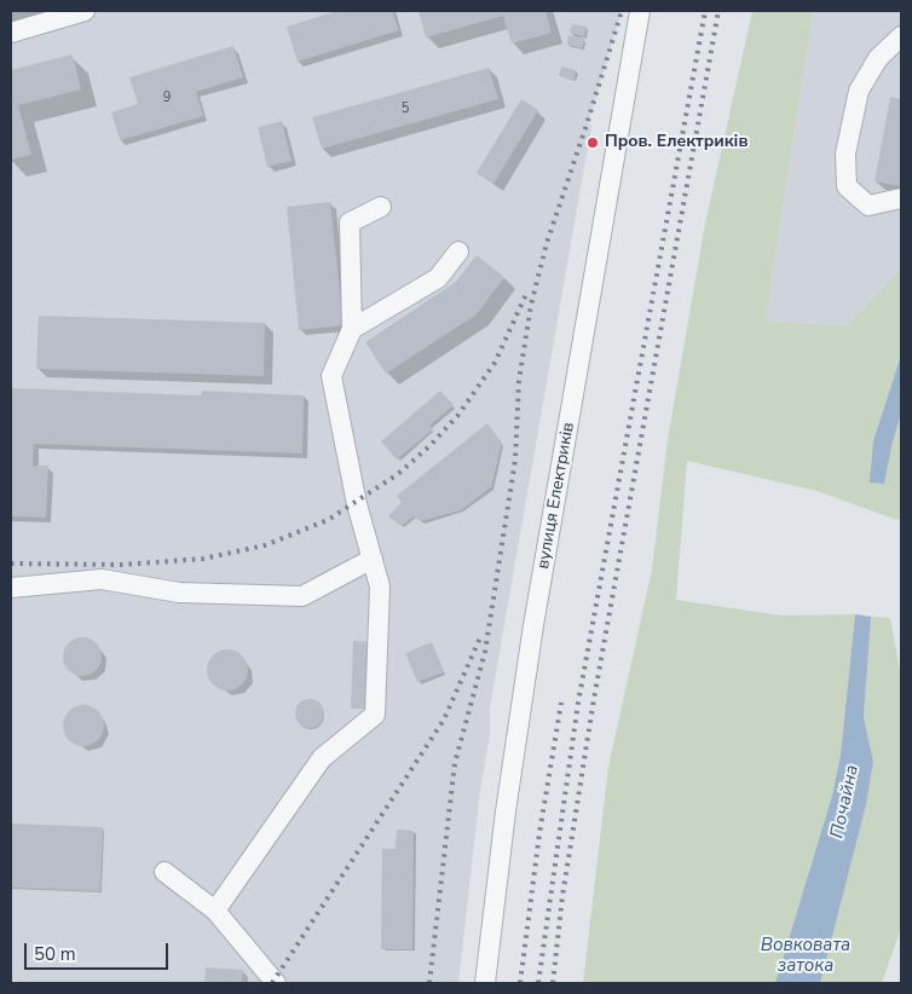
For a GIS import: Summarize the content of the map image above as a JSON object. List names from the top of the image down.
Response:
{
  "streets": {
    "street": ["вулиця Електриків"]
  },
  "water": ["Почайна", "Вовковата затока"],
  "places": ["Пров. Електриків"],
  "house_numbers": ["9", "5"],
  "scale_bar": "50 m"
}
